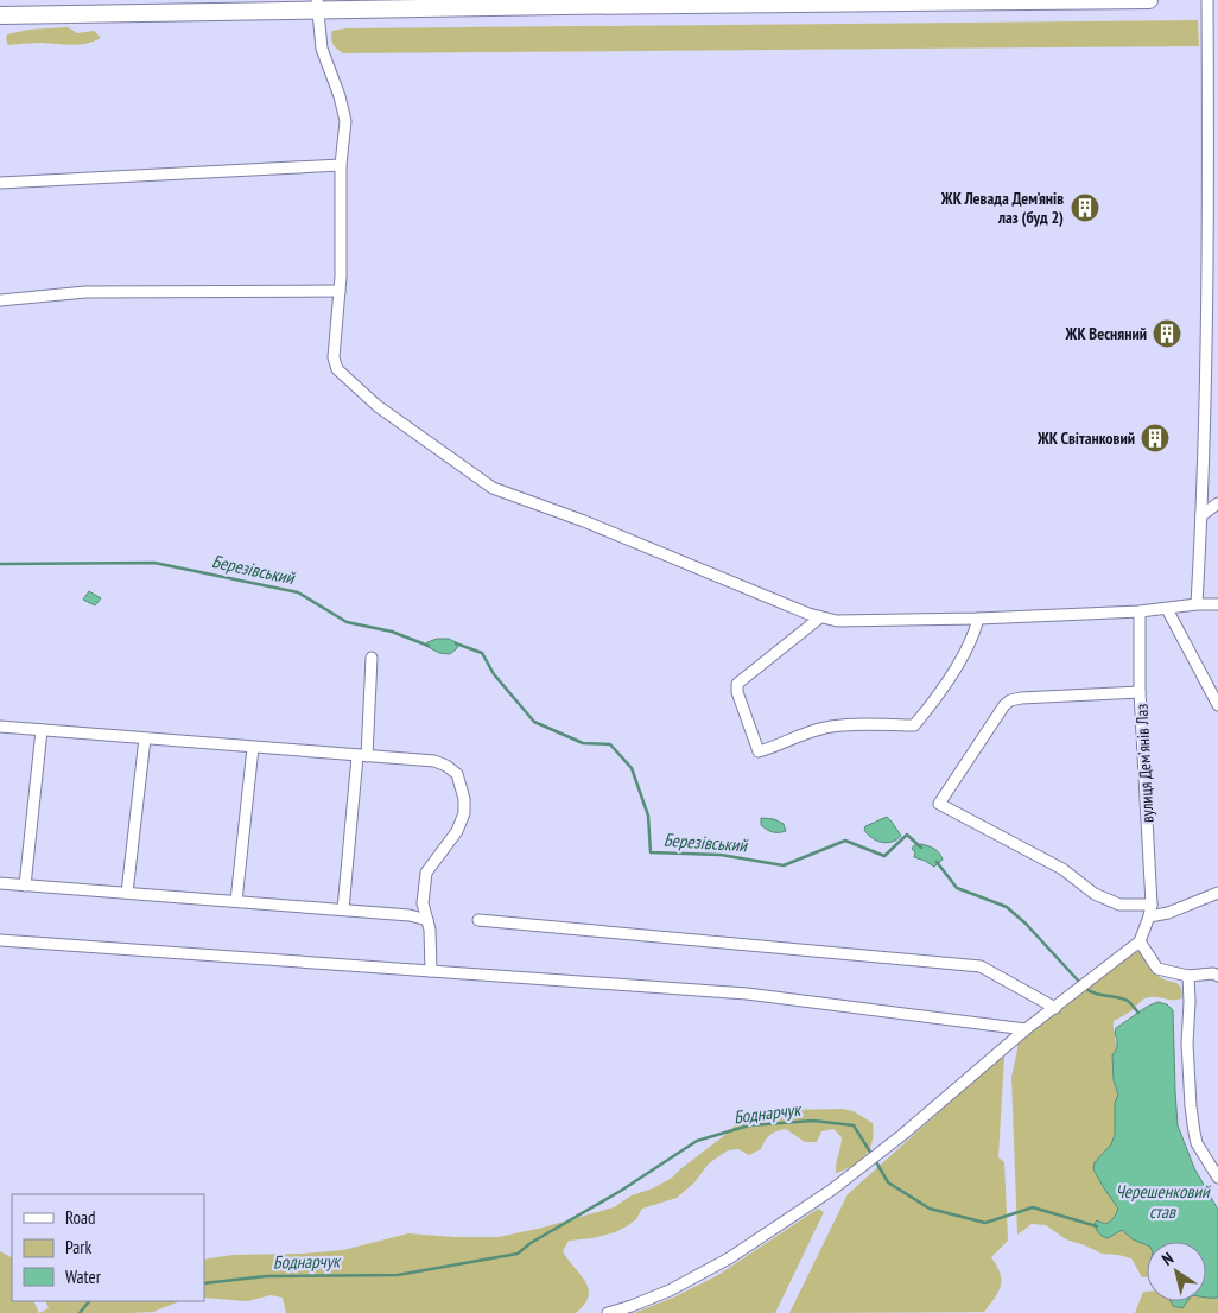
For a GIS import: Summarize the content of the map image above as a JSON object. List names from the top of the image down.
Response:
{
  "streets": {
    "street": ["вулиця Демʼянів Лаз"]
  },
  "water": ["Березівський", "Боднарчук", "Черешенковий став"],
  "places": {
    "building": ["ЖК Левада Дем’янів лаз (буд 2)", "ЖК Весняний", "ЖК Світанковий"]
  },
  "legend": ["Road", "Park", "Water"],
  "north": "top left"
}
